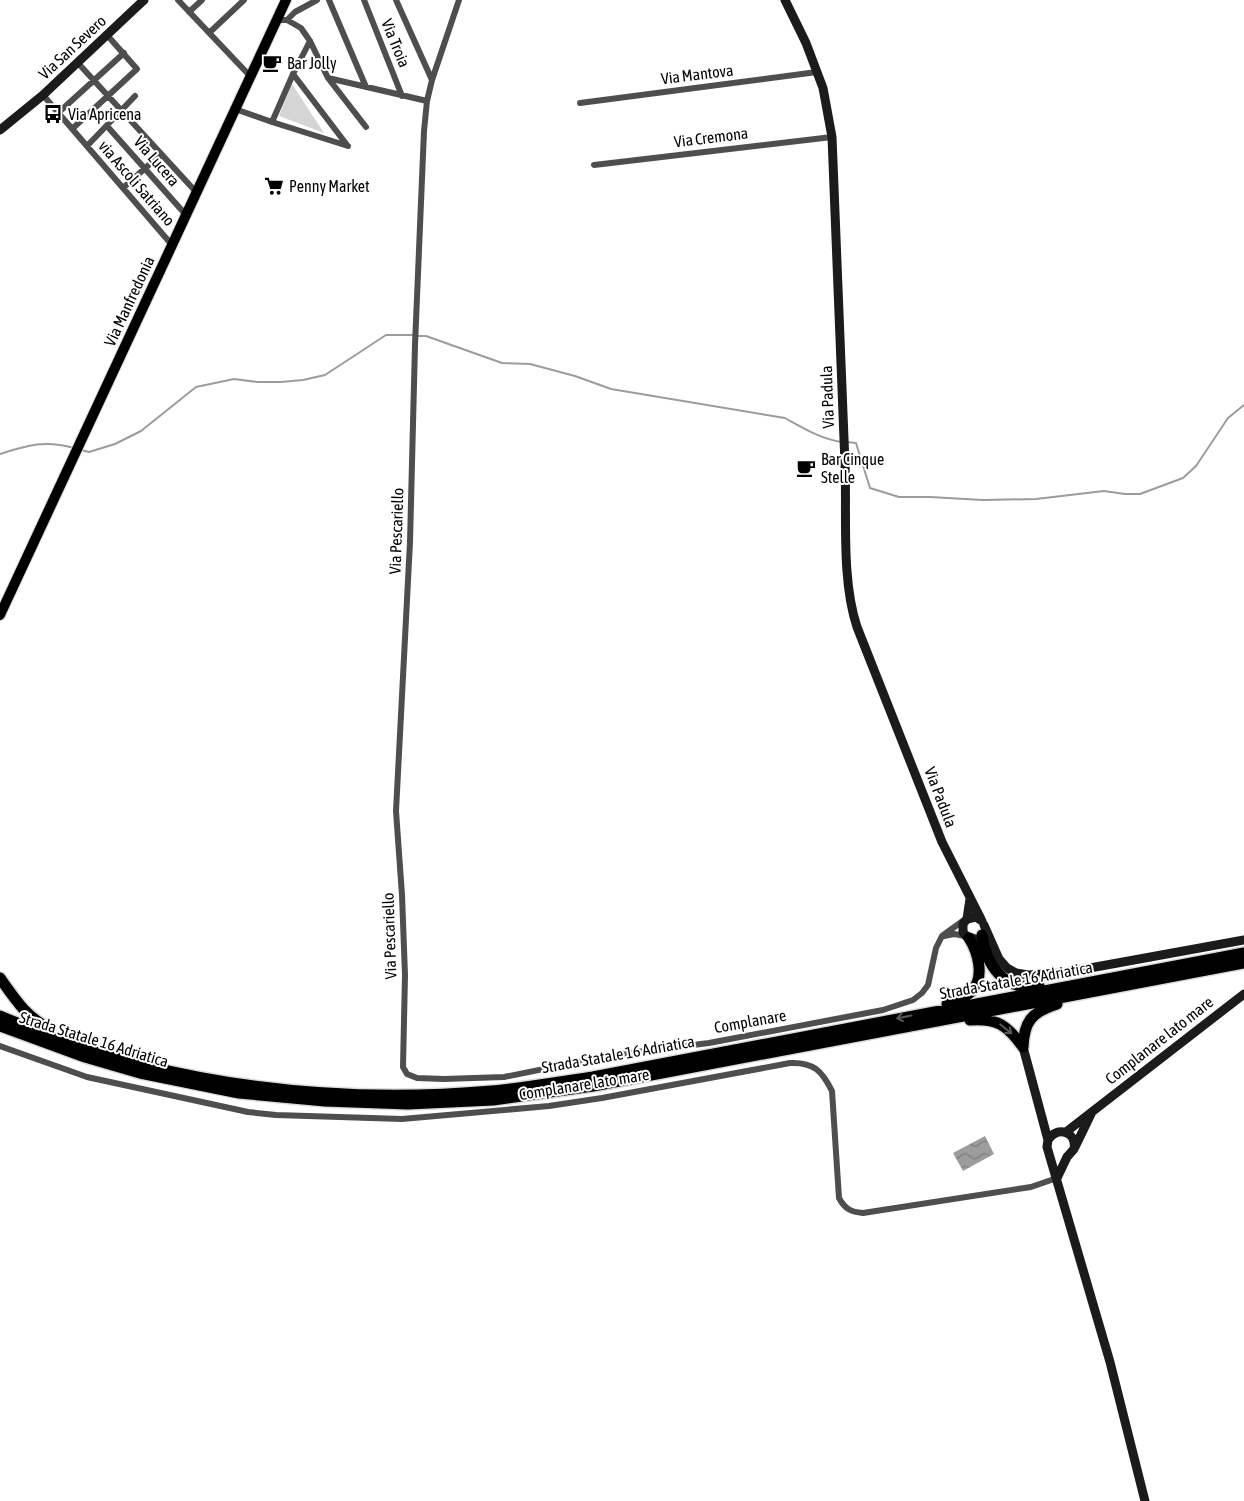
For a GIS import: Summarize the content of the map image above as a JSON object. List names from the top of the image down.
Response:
{
  "streets": {
    "highway": ["Strada Statale 16 Adriatica"],
    "main road": ["Via Manfredonia"],
    "street": [
      "Via Troia",
      "Via San Severo",
      "Via Mantova",
      "Via Cremona",
      "Via Lucera",
      "via Ascoli Satriano",
      "Via Padula",
      "Via Pescariello",
      "Complanare",
      "Complanare lato mare"
    ]
  },
  "crossings": [
    ["Via San Severo", "via Ascoli Satriano"],
    ["Via Mantova", "Via Padula"],
    ["Via Cremona", "Via Padula"],
    ["Via Lucera", "Via Manfredonia"],
    ["via Ascoli Satriano", "Via Manfredonia"],
    ["Via Pescariello", "Complanare"]
  ],
  "places": {
    "cafe": ["Bar Jolly", "Bar Cinque Stelle"],
    "bus stop": ["Via Apricena"],
    "supermarket": ["Penny Market"]
  }
}
